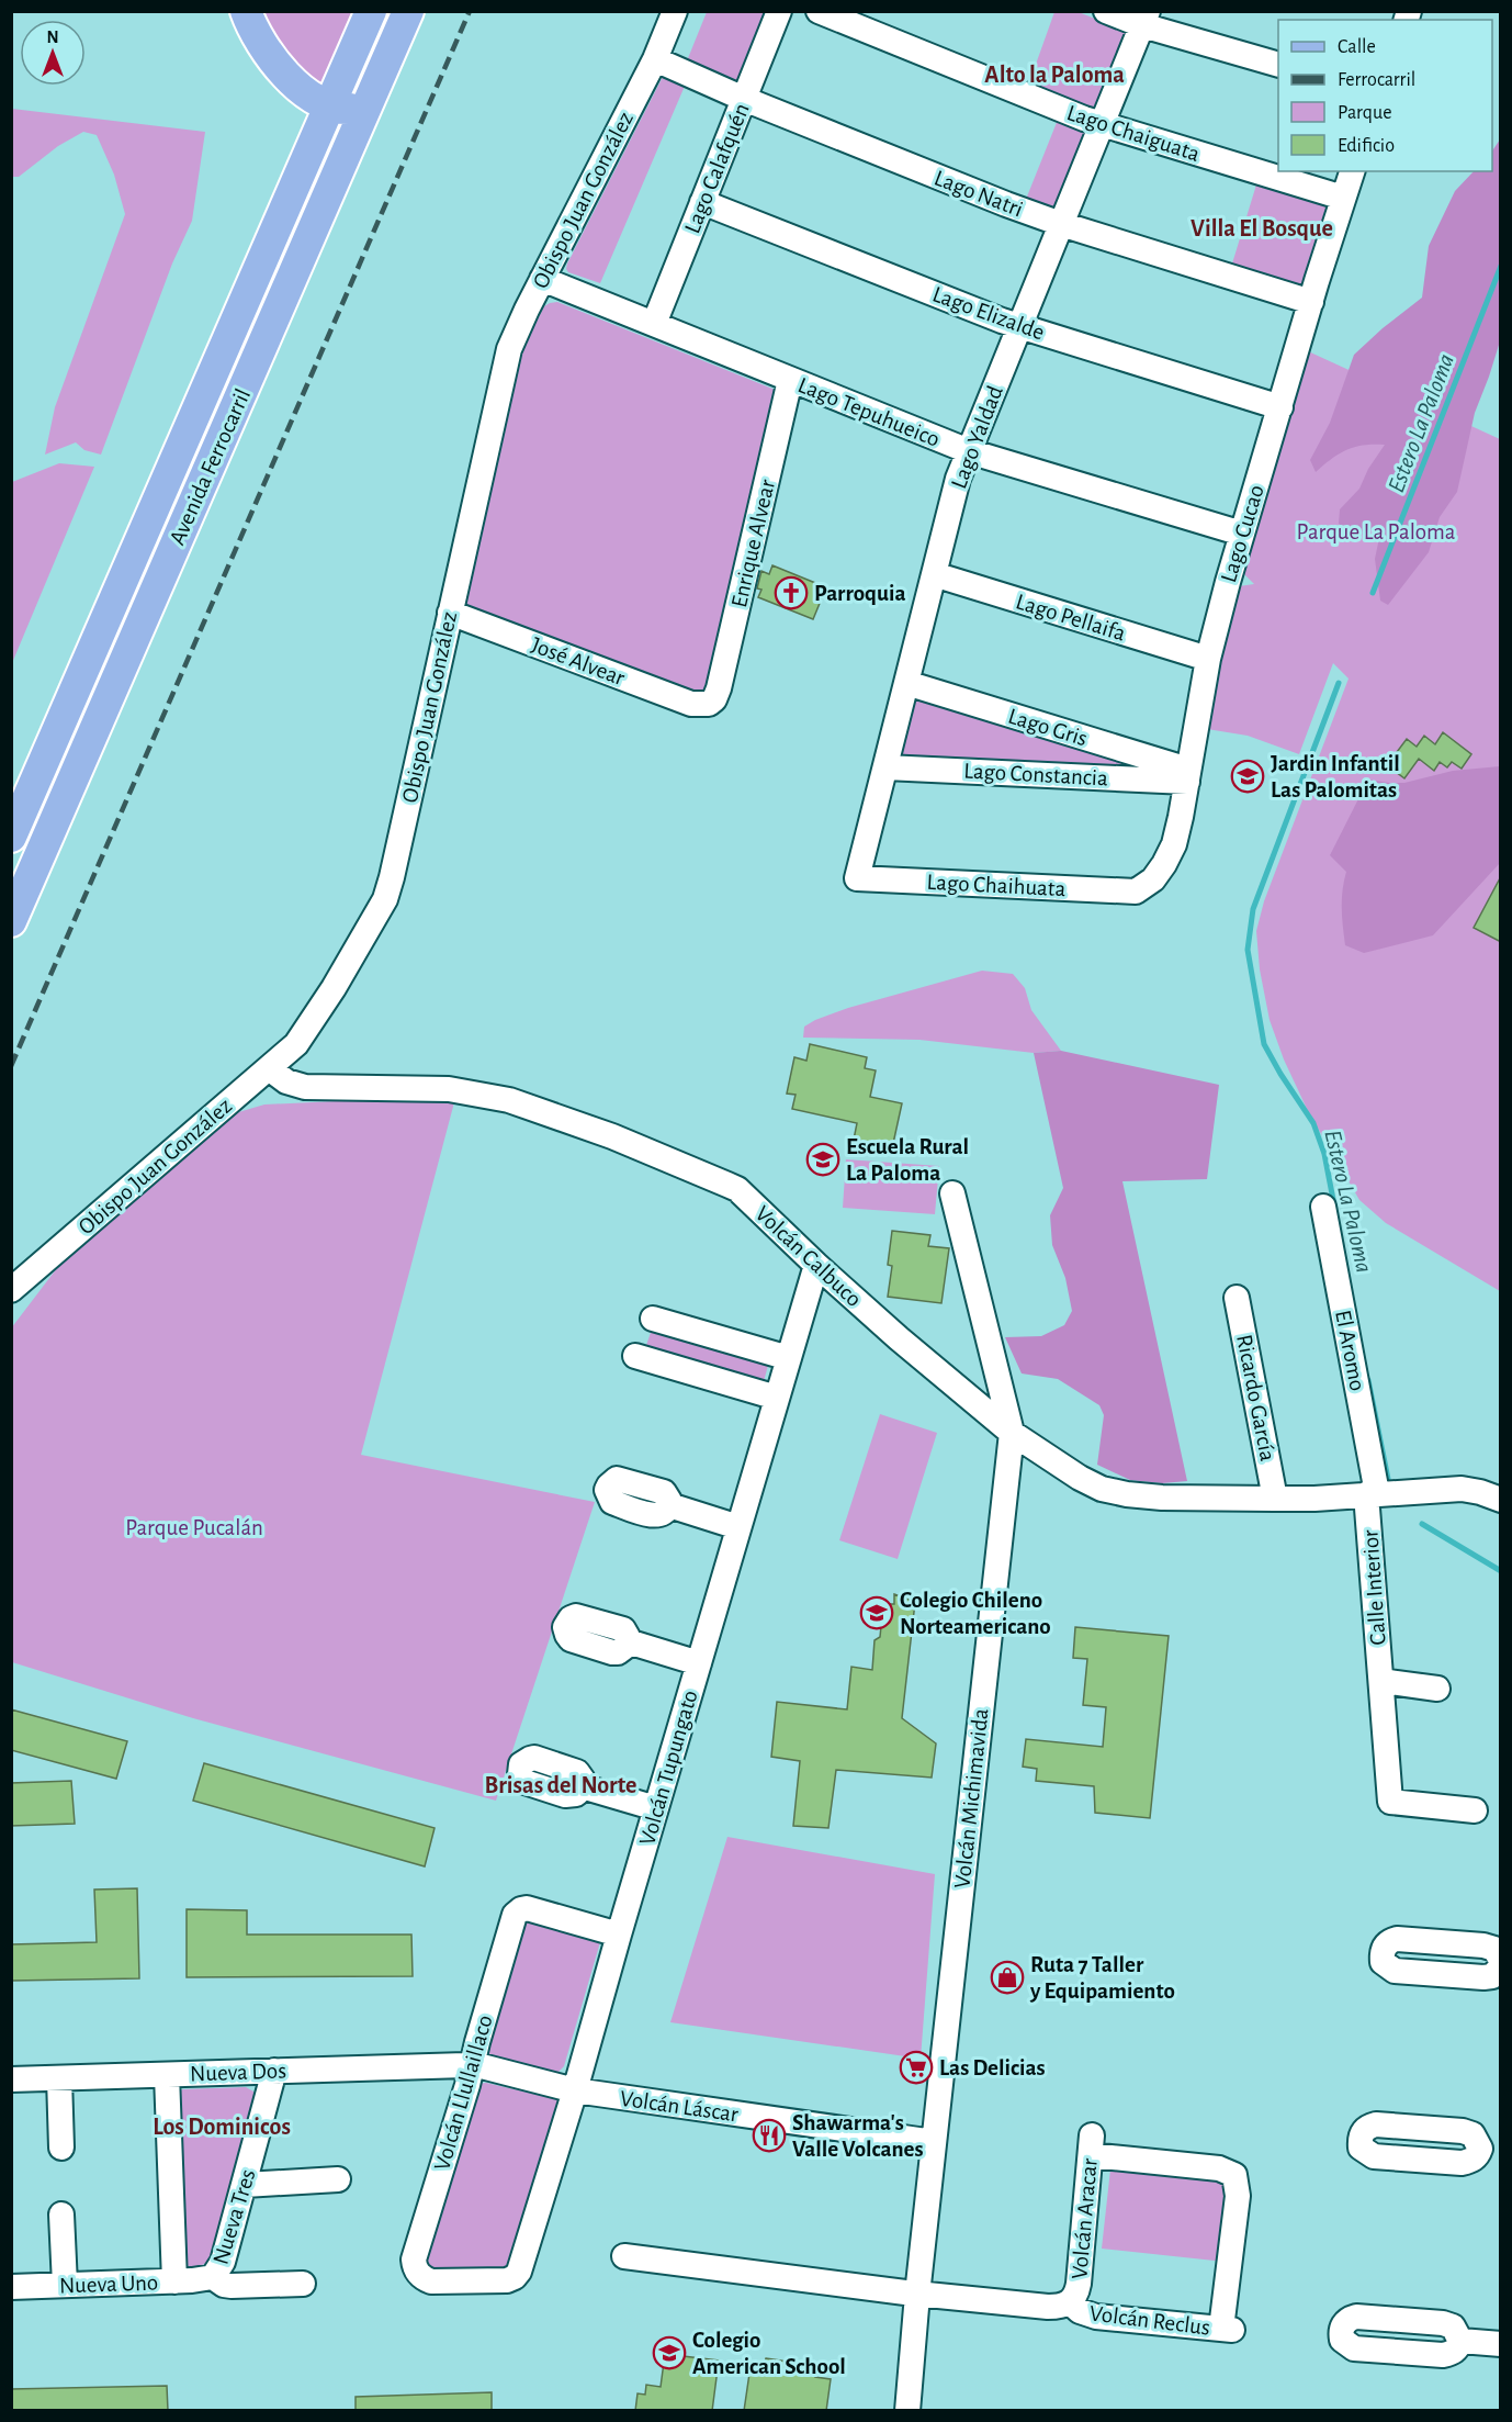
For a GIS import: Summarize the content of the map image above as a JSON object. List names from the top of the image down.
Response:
{
  "streets": {
    "main road": ["Avenida Ferrocarril"],
    "street": [
      "Lago Chaiguata",
      "Lago Calafquén",
      "Lago Natri",
      "Obispo Juan González",
      "Lago Elizalde",
      "Lago Tepuhueico",
      "Lago Yaldad",
      "Lago Cucao",
      "Enrique Alvear",
      "Lago Pellaifa",
      "José Alvear",
      "Lago Gris",
      "Lago Constancia",
      "Lago Chaihuata",
      "Volcán Calbuco",
      "El Aromo",
      "Ricardo García",
      "Calle Interior",
      "Volcán Tupungato",
      "Volcán Michimavida",
      "Nueva Dos",
      "Volcán Llullaillaco",
      "Volcán Láscar",
      "Nueva Tres",
      "Volcán Aracar",
      "Nueva Uno",
      "Volcán Reclus"
    ]
  },
  "crossings": [
    ["Lago Chaiguata", "Lago Yaldad"],
    ["Lago Chaiguata", "Lago Cucao"],
    ["Lago Calafquén", "Lago Natri"],
    ["Lago Calafquén", "Lago Elizalde"],
    ["Lago Calafquén", "Lago Tepuhueico"],
    ["Lago Natri", "Obispo Juan González"],
    ["Lago Natri", "Lago Yaldad"],
    ["Lago Natri", "Lago Cucao"],
    ["Obispo Juan González", "Lago Tepuhueico"],
    ["Obispo Juan González", "José Alvear"],
    ["Obispo Juan González", "Volcán Calbuco"],
    ["Lago Elizalde", "Lago Yaldad"],
    ["Lago Elizalde", "Lago Cucao"],
    ["Lago Tepuhueico", "Lago Yaldad"],
    ["Lago Tepuhueico", "Lago Cucao"],
    ["Lago Tepuhueico", "Enrique Alvear"],
    ["Lago Yaldad", "Lago Pellaifa"],
    ["Lago Yaldad", "Lago Gris"],
    ["Lago Yaldad", "Lago Constancia"],
    ["Lago Yaldad", "Lago Chaihuata"],
    ["Lago Cucao", "Lago Pellaifa"],
    ["Lago Cucao", "Lago Gris"],
    ["Lago Cucao", "Lago Constancia"],
    ["Lago Cucao", "Lago Chaihuata"],
    ["Enrique Alvear", "José Alvear"],
    ["Lago Gris", "Lago Constancia"],
    ["Volcán Calbuco", "El Aromo"],
    ["Volcán Calbuco", "Ricardo García"],
    ["Volcán Calbuco", "Calle Interior"],
    ["Volcán Calbuco", "Volcán Tupungato"],
    ["Volcán Calbuco", "Volcán Michimavida"],
    ["El Aromo", "Calle Interior"],
    ["Volcán Tupungato", "Volcán Llullaillaco"],
    ["Volcán Tupungato", "Volcán Láscar"],
    ["Volcán Michimavida", "Volcán Láscar"],
    ["Volcán Michimavida", "Volcán Aracar"],
    ["Nueva Dos", "Volcán Llullaillaco"],
    ["Nueva Dos", "Volcán Láscar"],
    ["Nueva Dos", "Nueva Tres"],
    ["Volcán Llullaillaco", "Volcán Láscar"],
    ["Nueva Tres", "Nueva Uno"],
    ["Volcán Aracar", "Volcán Reclus"]
  ],
  "districts": [
    "Alto la Paloma",
    "Villa El Bosque",
    "Brisas del Norte",
    "Los Dominicos"
  ],
  "water": ["Estero La Paloma"],
  "parks": ["Parque La Paloma", "Parque Pucalán"],
  "places": {
    "church": ["Parroquia"],
    "school or university": [
      "Jardin Infantil Las Palomitas",
      "Escuela Rural La Paloma",
      "Colegio Chileno Norteamericano",
      "Colegio American School"
    ],
    "shop": ["Ruta 7 Taller y Equipamiento"],
    "supermarket": ["Las Delicias"],
    "restaurant": ["Shawarma's Valle Volcanes"]
  },
  "legend": [
    "Calle",
    "Ferrocarril",
    "Parque",
    "Edificio"
  ],
  "north": "top"
}
